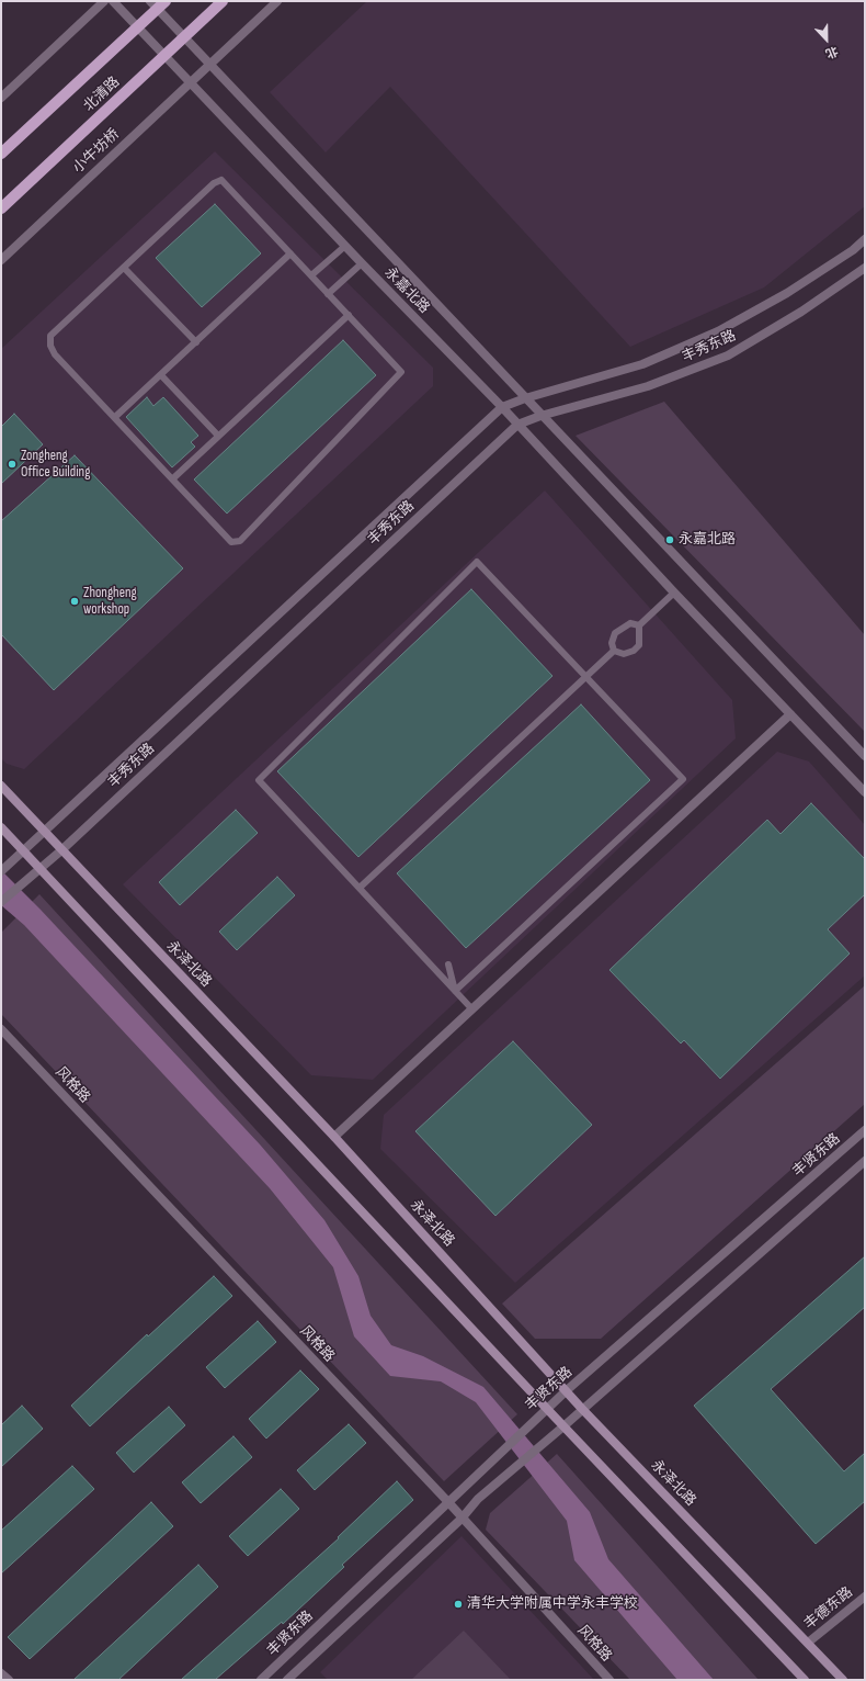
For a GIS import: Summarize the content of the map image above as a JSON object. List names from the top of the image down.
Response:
{
  "streets": {
    "main road": ["北清路", "永泽北路"],
    "street": [
      "小牛坊桥",
      "永嘉北路",
      "丰秀东路",
      "风格路",
      "丰贤东路",
      "丰德东路"
    ]
  },
  "crossings": [
    ["北清路", "永嘉北路"],
    ["小牛坊桥", "永嘉北路"],
    ["永嘉北路", "丰秀东路"],
    ["丰秀东路", "永泽北路"],
    ["永泽北路", "丰贤东路"],
    ["永泽北路", "丰德东路"],
    ["风格路", "丰贤东路"]
  ],
  "places": [
    "Zongheng Office Building",
    "永嘉北路",
    "Zhongheng workshop",
    "清华大学附属中学永丰学校"
  ],
  "north": "bottom"
}
